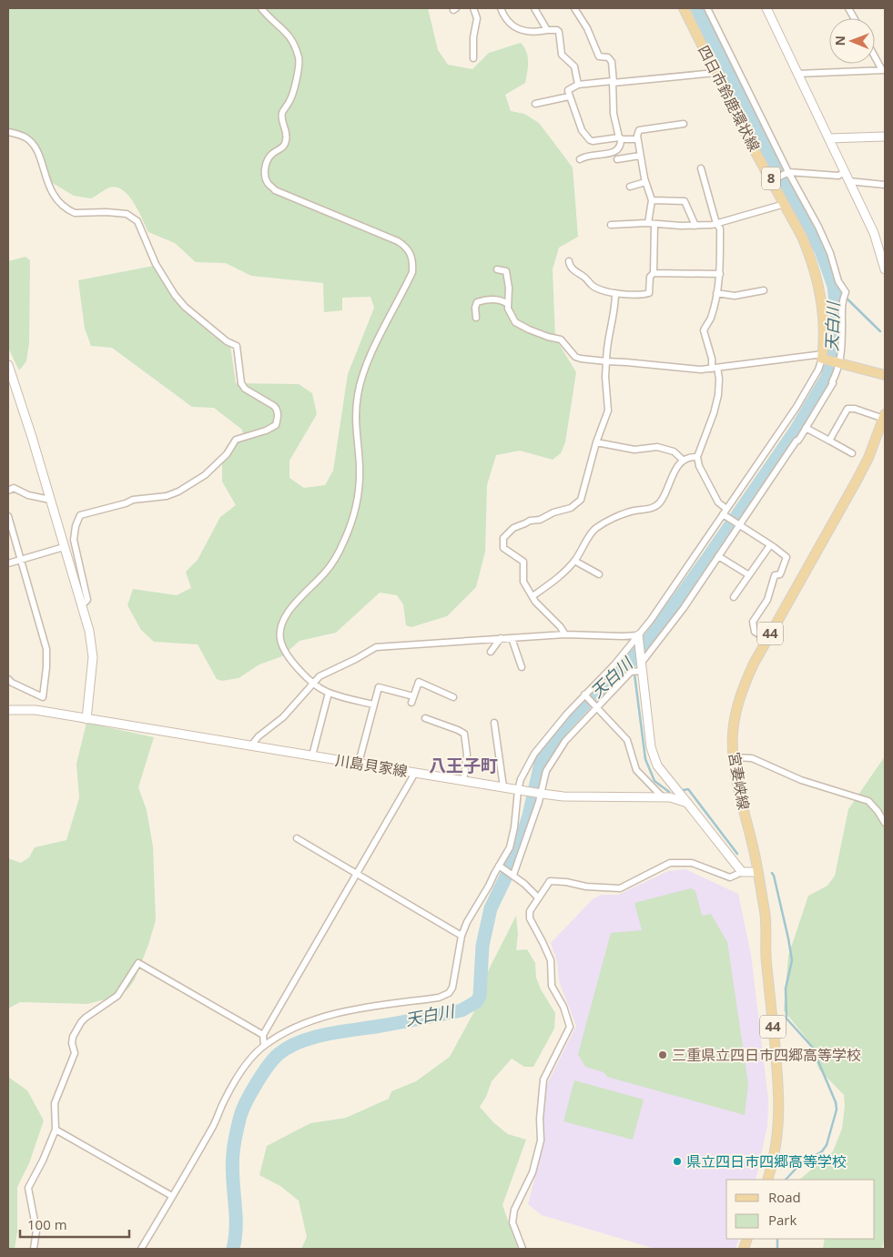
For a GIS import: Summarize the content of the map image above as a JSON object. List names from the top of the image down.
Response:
{
  "streets": {
    "main road": [
      "四日市鈴鹿環状線",
      "8",
      "44",
      "宮妻峡線"
    ],
    "street": ["川島貝家線"]
  },
  "districts": ["八王子町"],
  "water": ["天白川"],
  "places": ["三重県立四日市四郷高等学校", "県立四日市四郷高等学校"],
  "legend": ["Road", "Park"],
  "scale_bar": "100 m",
  "north": "left"
}
